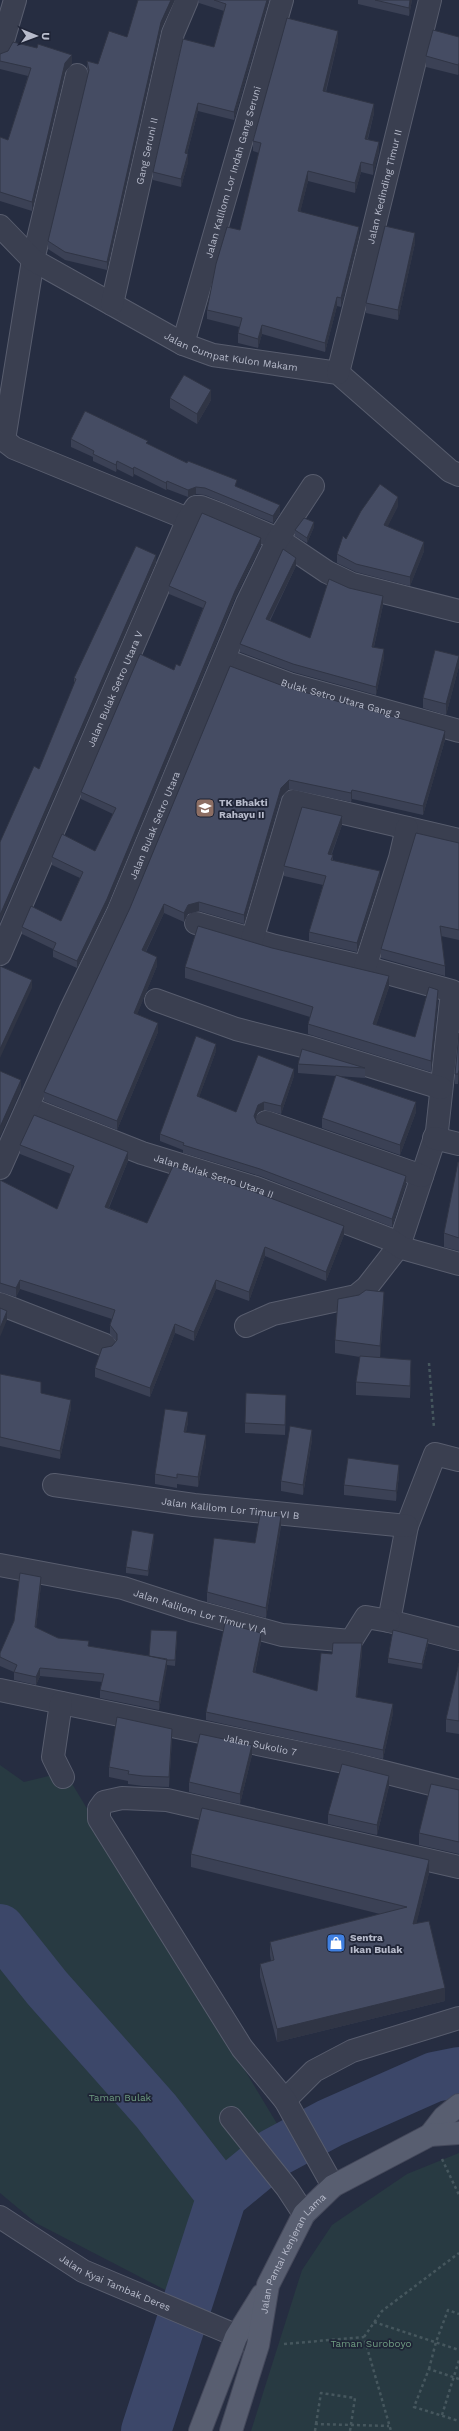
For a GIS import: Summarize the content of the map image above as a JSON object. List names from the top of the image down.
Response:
{
  "streets": {
    "main road": ["Jalan Pantai Kenjeran Lama"],
    "street": [
      "Gang Seruni II",
      "Jalan Kalilom Lor Indah Gang Seruni",
      "Jalan Kedinding Timur II",
      "Jalan Cumpat Kulon Makam",
      "Jalan Bulak Setro Utara V",
      "Bulak Setro Utara Gang 3",
      "Jalan Bulak Setro Utara",
      "Jalan Bulak Setro Utara II",
      "Jalan Kalilom Lor Timur VI B",
      "Jalan Kalilom Lor Timur VI A",
      "Jalan Sukolio 7",
      "Jalan Kyai Tambak Deres"
    ]
  },
  "crossings": [
    ["Gang Seruni II", "Jalan Cumpat Kulon Makam"],
    ["Jalan Kalilom Lor Indah Gang Seruni", "Jalan Cumpat Kulon Makam"],
    ["Jalan Kedinding Timur II", "Jalan Cumpat Kulon Makam"],
    ["Jalan Bulak Setro Utara V", "Jalan Bulak Setro Utara"],
    ["Bulak Setro Utara Gang 3", "Jalan Bulak Setro Utara"],
    ["Jalan Bulak Setro Utara", "Jalan Bulak Setro Utara II"],
    ["Jalan Pantai Kenjeran Lama", "Jalan Kyai Tambak Deres"]
  ],
  "parks": ["Taman Bulak", "Taman Suroboyo"],
  "places": {
    "school or university": ["TK Bhakti Rahayu II"],
    "shop": ["Sentra Ikan Bulak"]
  },
  "north": "right"
}
